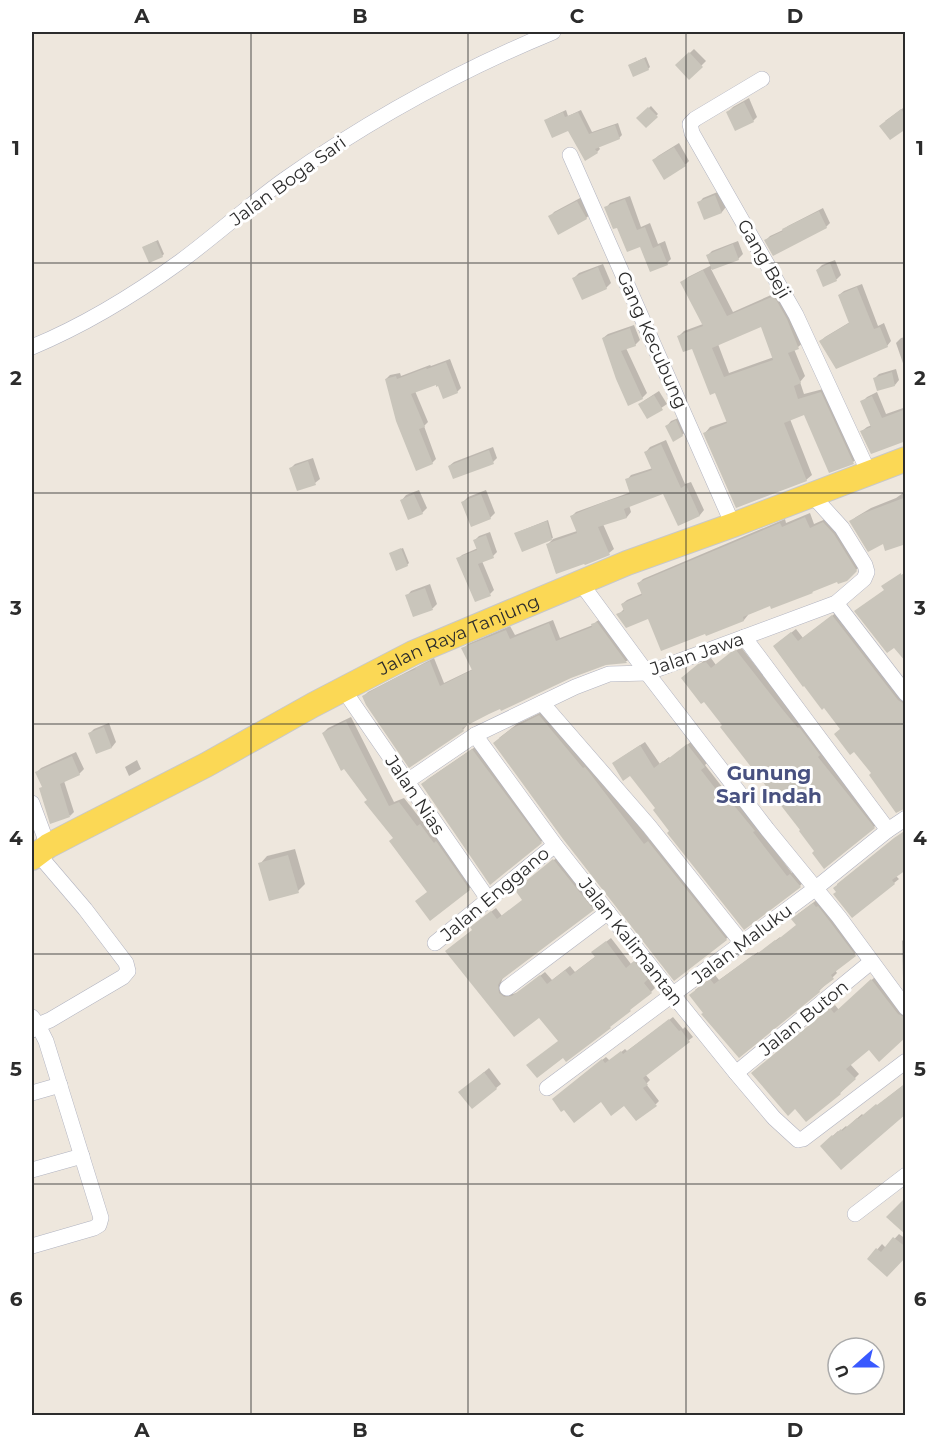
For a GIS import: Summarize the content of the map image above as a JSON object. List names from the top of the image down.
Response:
{
  "streets": {
    "main road": ["Jalan Raya Tanjung"],
    "street": [
      "Jalan Boga Sari",
      "Gang Beji",
      "Gang Kecubung",
      "Jalan Jawa",
      "Jalan Nias",
      "Jalan Enggano",
      "Jalan Kalimantan",
      "Jalan Maluku",
      "Jalan Buton"
    ]
  },
  "crossings": [
    ["Gang Beji", "Jalan Raya Tanjung"],
    ["Gang Kecubung", "Jalan Raya Tanjung"],
    ["Jalan Raya Tanjung", "Jalan Jawa"],
    ["Jalan Raya Tanjung", "Jalan Nias"],
    ["Jalan Jawa", "Jalan Nias"],
    ["Jalan Jawa", "Jalan Kalimantan"],
    ["Jalan Nias", "Jalan Enggano"],
    ["Jalan Enggano", "Jalan Kalimantan"],
    ["Jalan Kalimantan", "Jalan Maluku"],
    ["Jalan Kalimantan", "Jalan Buton"]
  ],
  "districts": ["Gunung Sari Indah"],
  "north": "left",
  "grid": {
    "columns": [
      "A",
      "B",
      "C",
      "D"
    ],
    "rows": [
      "1",
      "2",
      "3",
      "4",
      "5",
      "6"
    ]
  }
}
